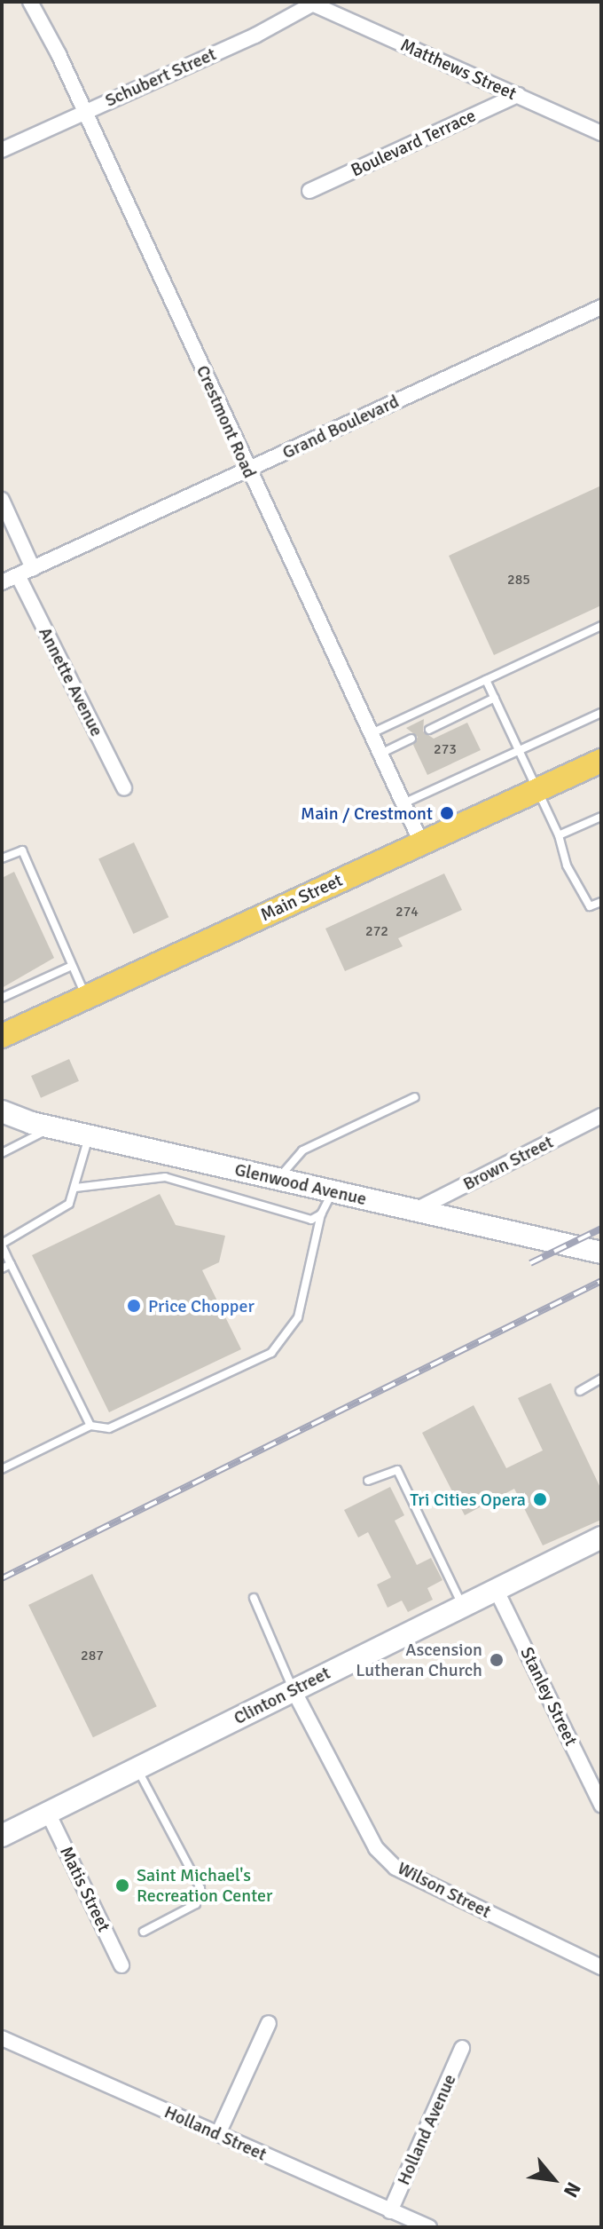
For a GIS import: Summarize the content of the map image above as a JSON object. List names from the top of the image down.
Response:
{
  "streets": {
    "main road": ["Main Street"],
    "street": [
      "Matthews Street",
      "Schubert Street",
      "Boulevard Terrace",
      "Crestmont Road",
      "Grand Boulevard",
      "Annette Avenue",
      "Brown Street",
      "Glenwood Avenue",
      "Clinton Street",
      "Stanley Street",
      "Matis Street",
      "Wilson Street",
      "Holland Avenue",
      "Holland Street"
    ]
  },
  "crossings": [
    ["Matthews Street", "Schubert Street"],
    ["Matthews Street", "Boulevard Terrace"],
    ["Schubert Street", "Crestmont Road"],
    ["Crestmont Road", "Grand Boulevard"],
    ["Crestmont Road", "Main Street"],
    ["Grand Boulevard", "Annette Avenue"],
    ["Brown Street", "Glenwood Avenue"],
    ["Clinton Street", "Stanley Street"],
    ["Clinton Street", "Matis Street"],
    ["Clinton Street", "Wilson Street"],
    ["Holland Avenue", "Holland Street"]
  ],
  "places": [
    "Main / Crestmont",
    "Price Chopper",
    "Tri Cities Opera",
    "Ascension Lutheran Church",
    "Saint Michael's Recreation Center"
  ],
  "house_numbers": [
    "285",
    "273",
    "274",
    "272",
    "287"
  ],
  "north": "bottom right"
}
